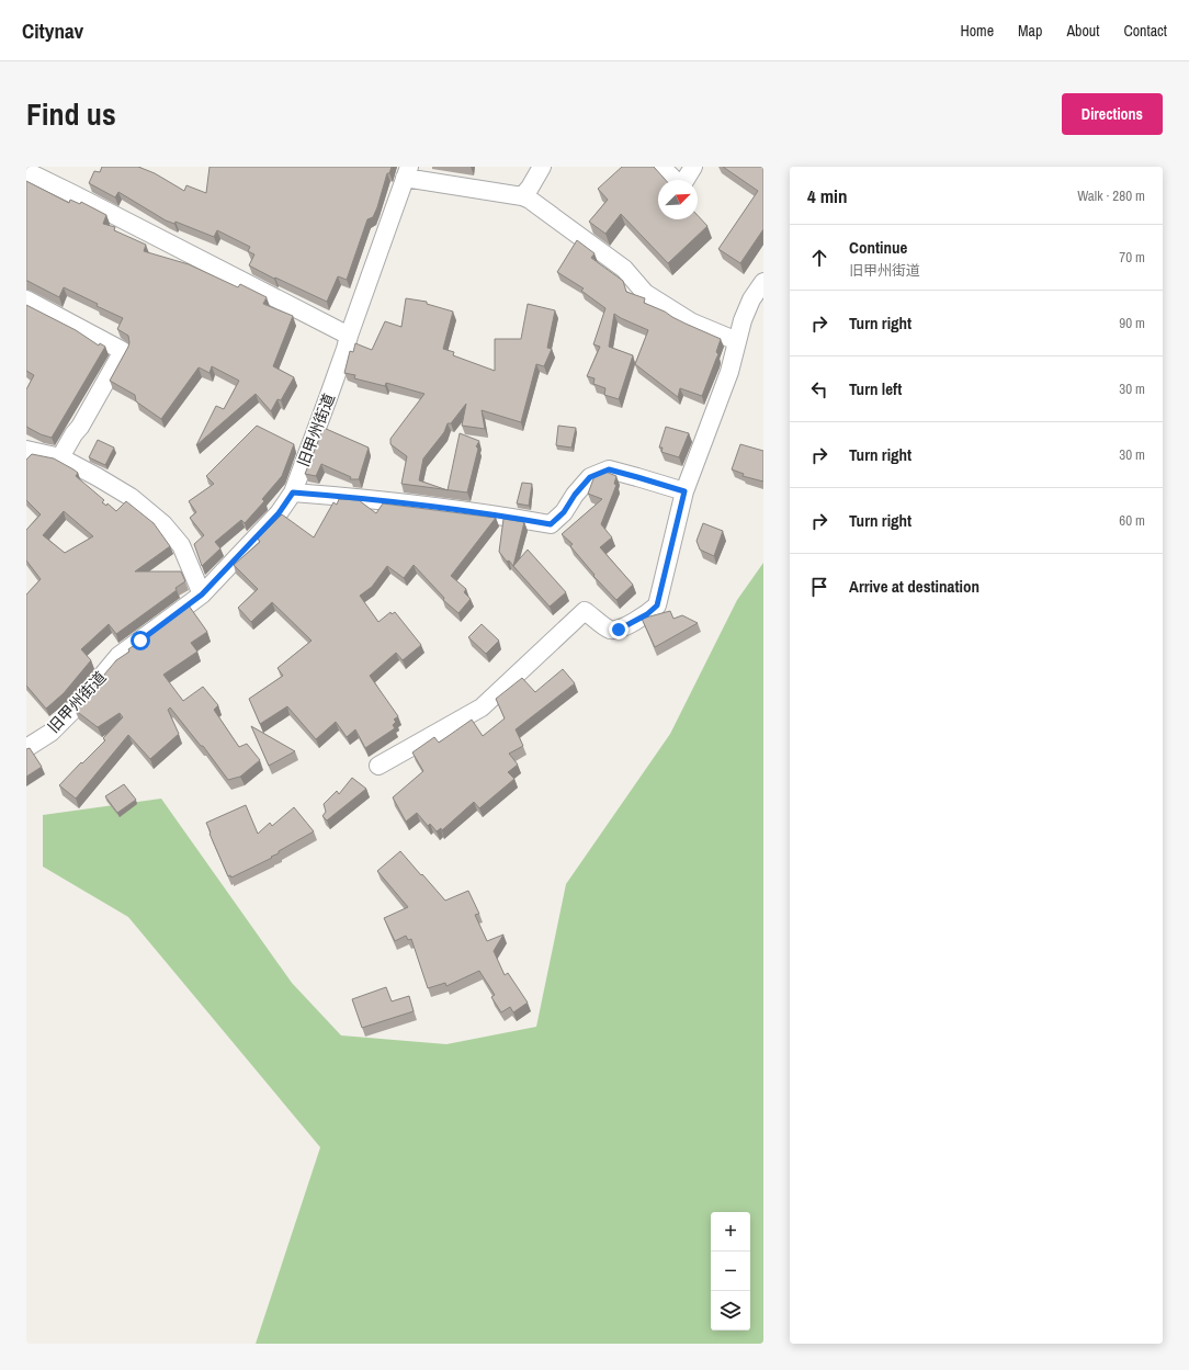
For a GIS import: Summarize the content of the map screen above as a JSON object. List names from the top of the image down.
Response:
{
  "streets": {
    "street": ["旧甲州街道"]
  },
  "north": "top right",
  "page": {
    "header": "Citynav",
    "nav": [
      "Home",
      "Map",
      "About",
      "Contact"
    ],
    "title": "Find us",
    "buttons": "Directions",
    "heading": ["4 min", "Walk · 280 m"],
    "list": [
      ["Continue", "旧甲州街道", "70 m"],
      ["Turn right", "90 m"],
      ["Turn left", "30 m"],
      ["Turn right", "30 m"],
      ["Turn right", "60 m"],
      "Arrive at destination"
    ],
    "map_buttons": ["+", "−"]
  }
}
